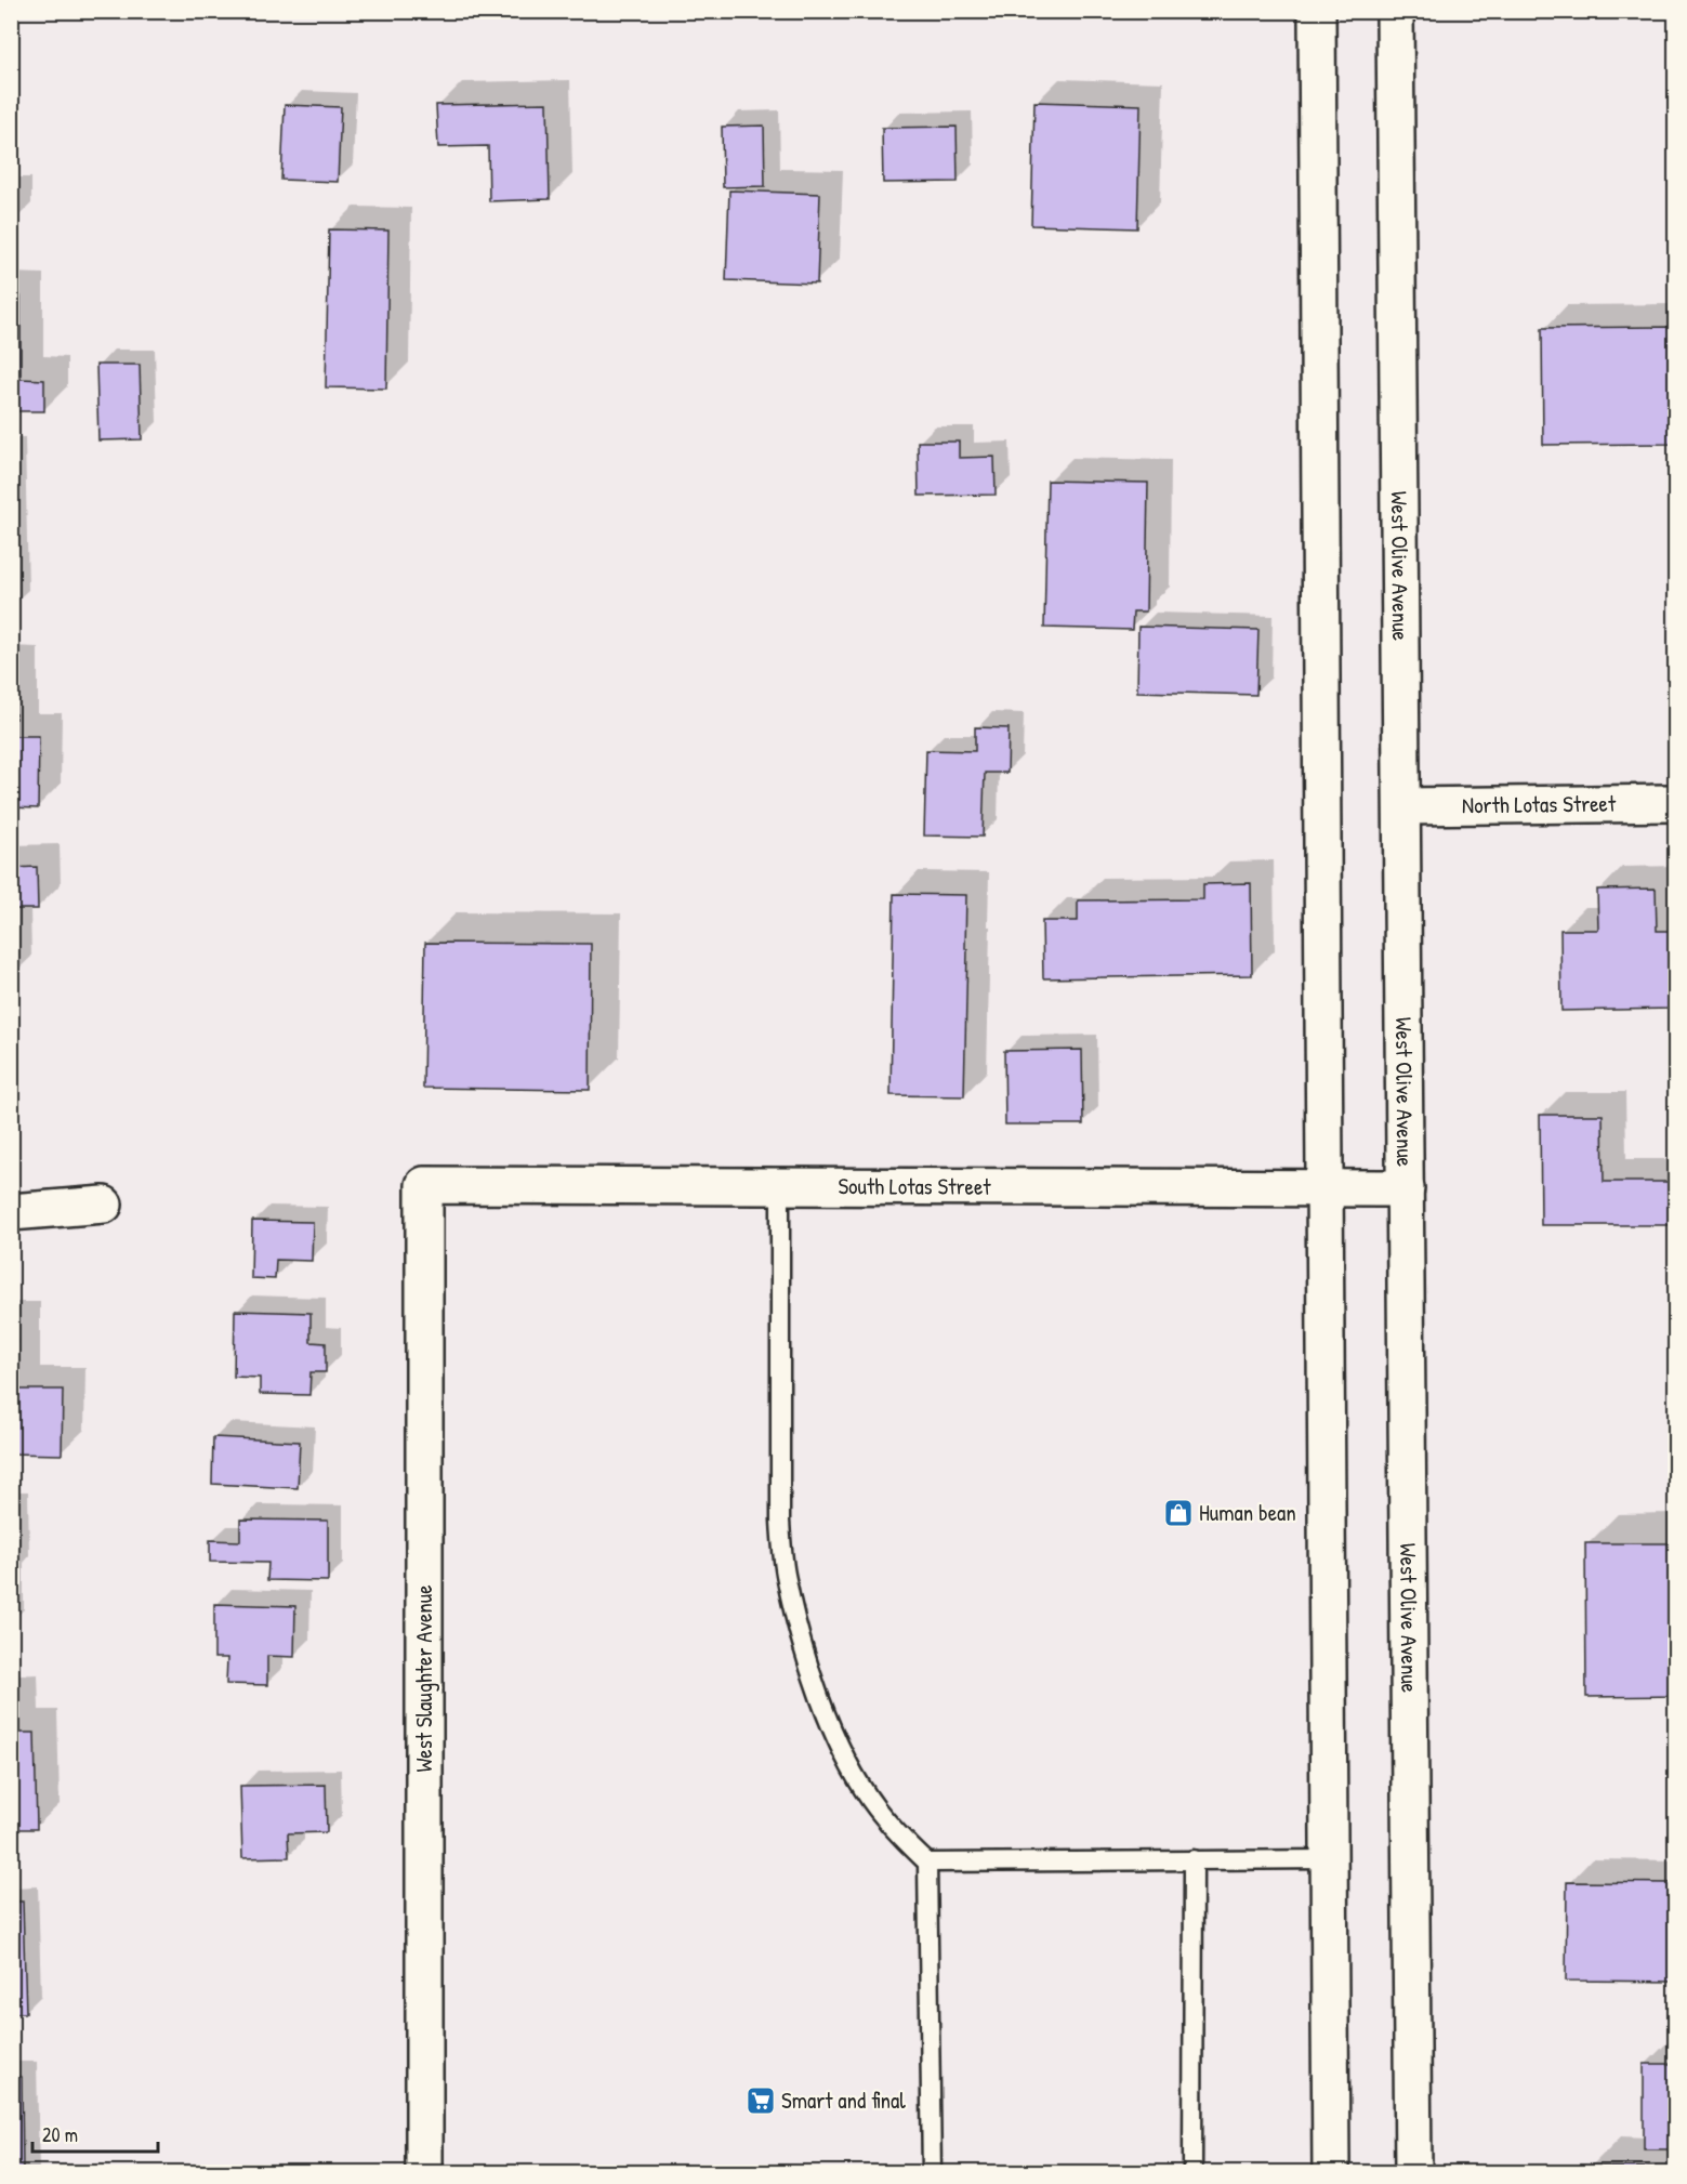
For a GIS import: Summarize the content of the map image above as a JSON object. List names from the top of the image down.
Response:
{
  "streets": {
    "main road": [
      "West Olive Avenue",
      "North Lotas Street",
      "South Lotas Street",
      "West Slaughter Avenue"
    ]
  },
  "crossings": [
    ["West Olive Avenue", "North Lotas Street"],
    ["West Olive Avenue", "South Lotas Street"],
    ["South Lotas Street", "West Slaughter Avenue"]
  ],
  "places": {
    "shop": ["Human bean"],
    "supermarket": ["Smart and final"]
  },
  "scale_bar": "20 m"
}
